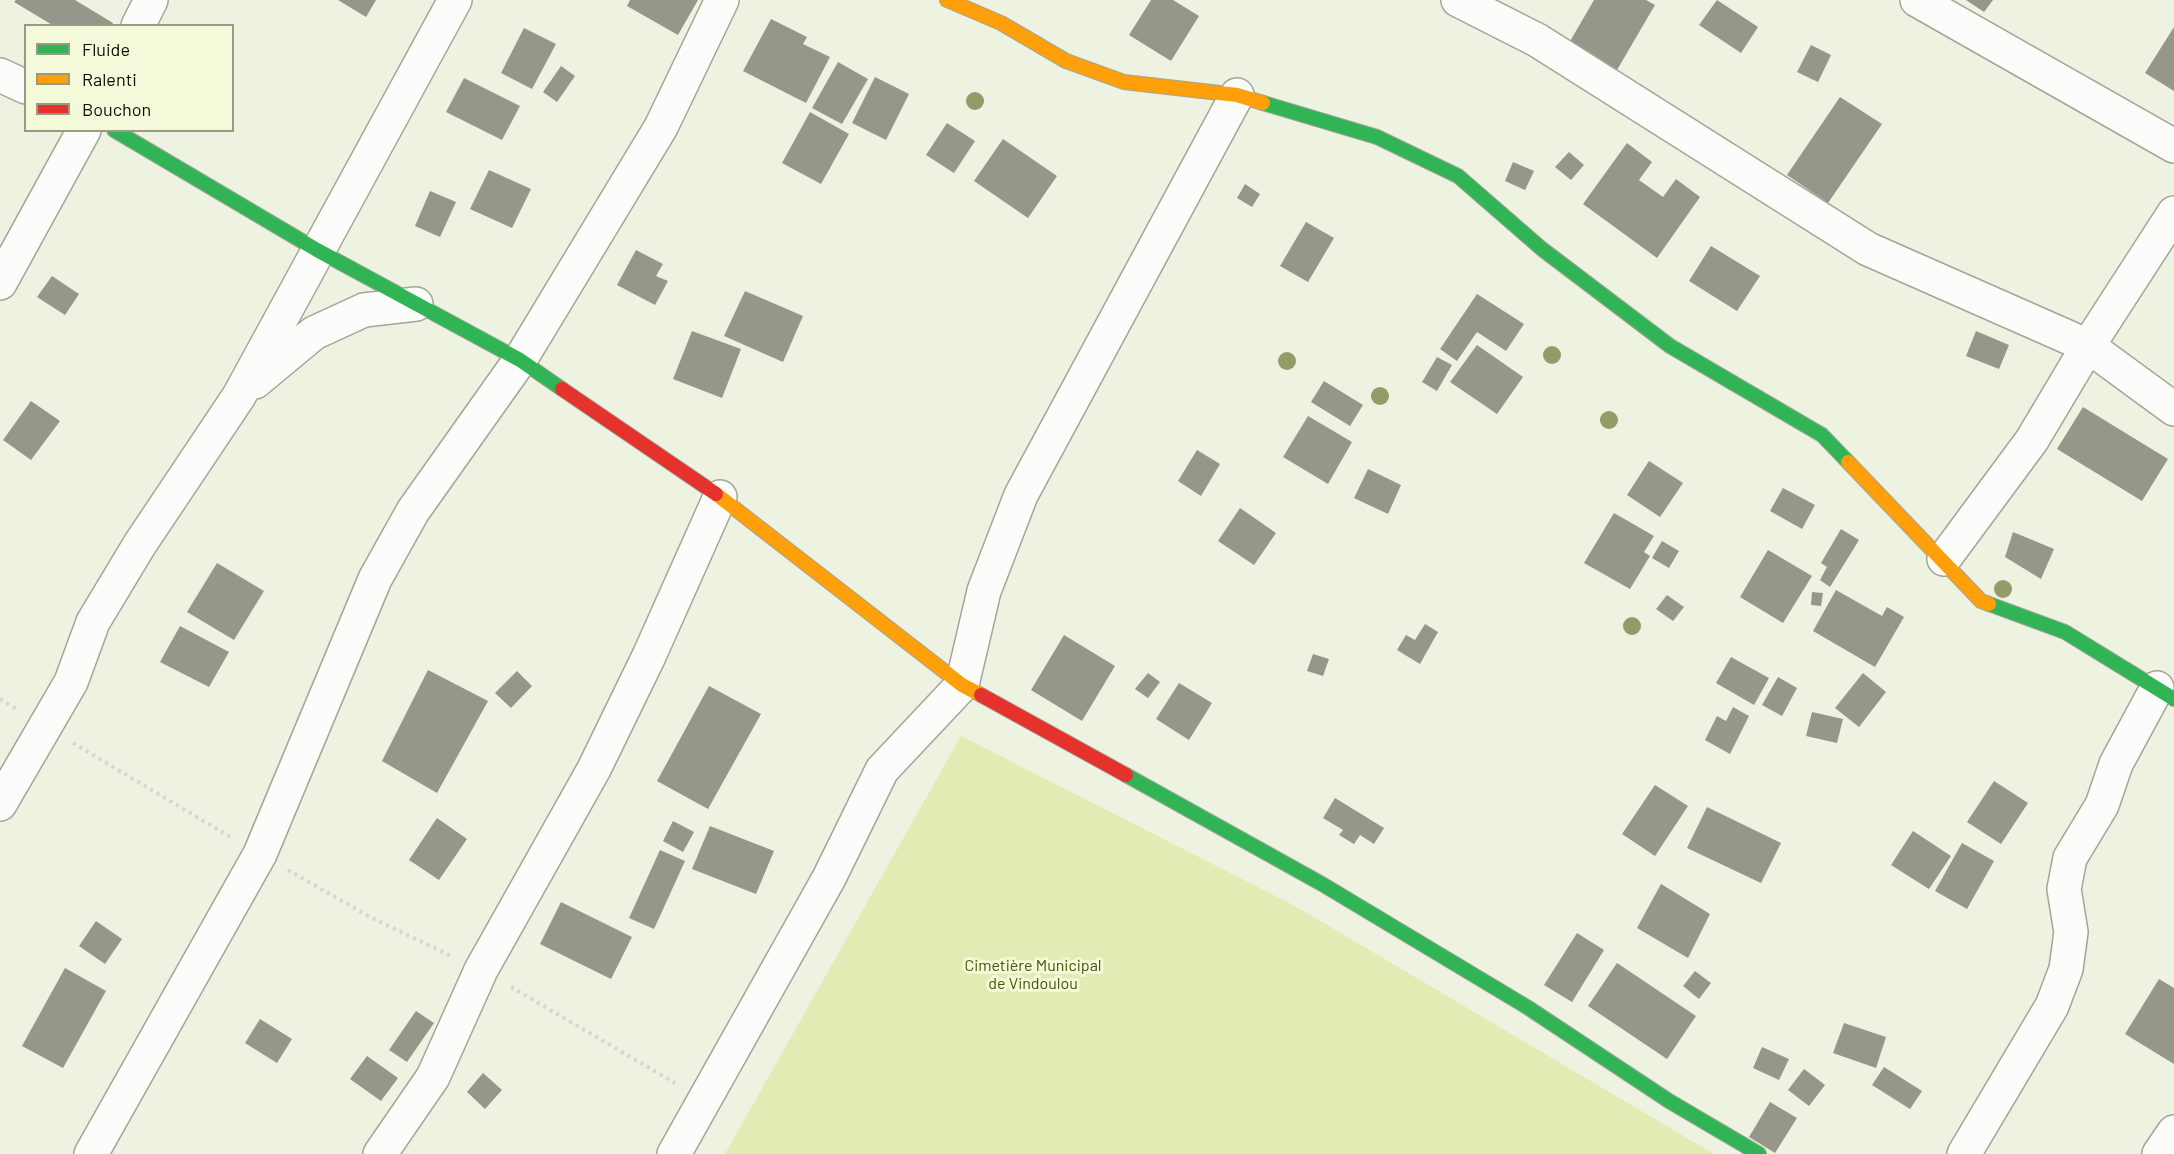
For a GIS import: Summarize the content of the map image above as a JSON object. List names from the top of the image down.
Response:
{
  "parks": ["Cimetière Municipal de Vindoulou"],
  "legend": ["Fluide", "Ralenti", "Bouchon"]
}
